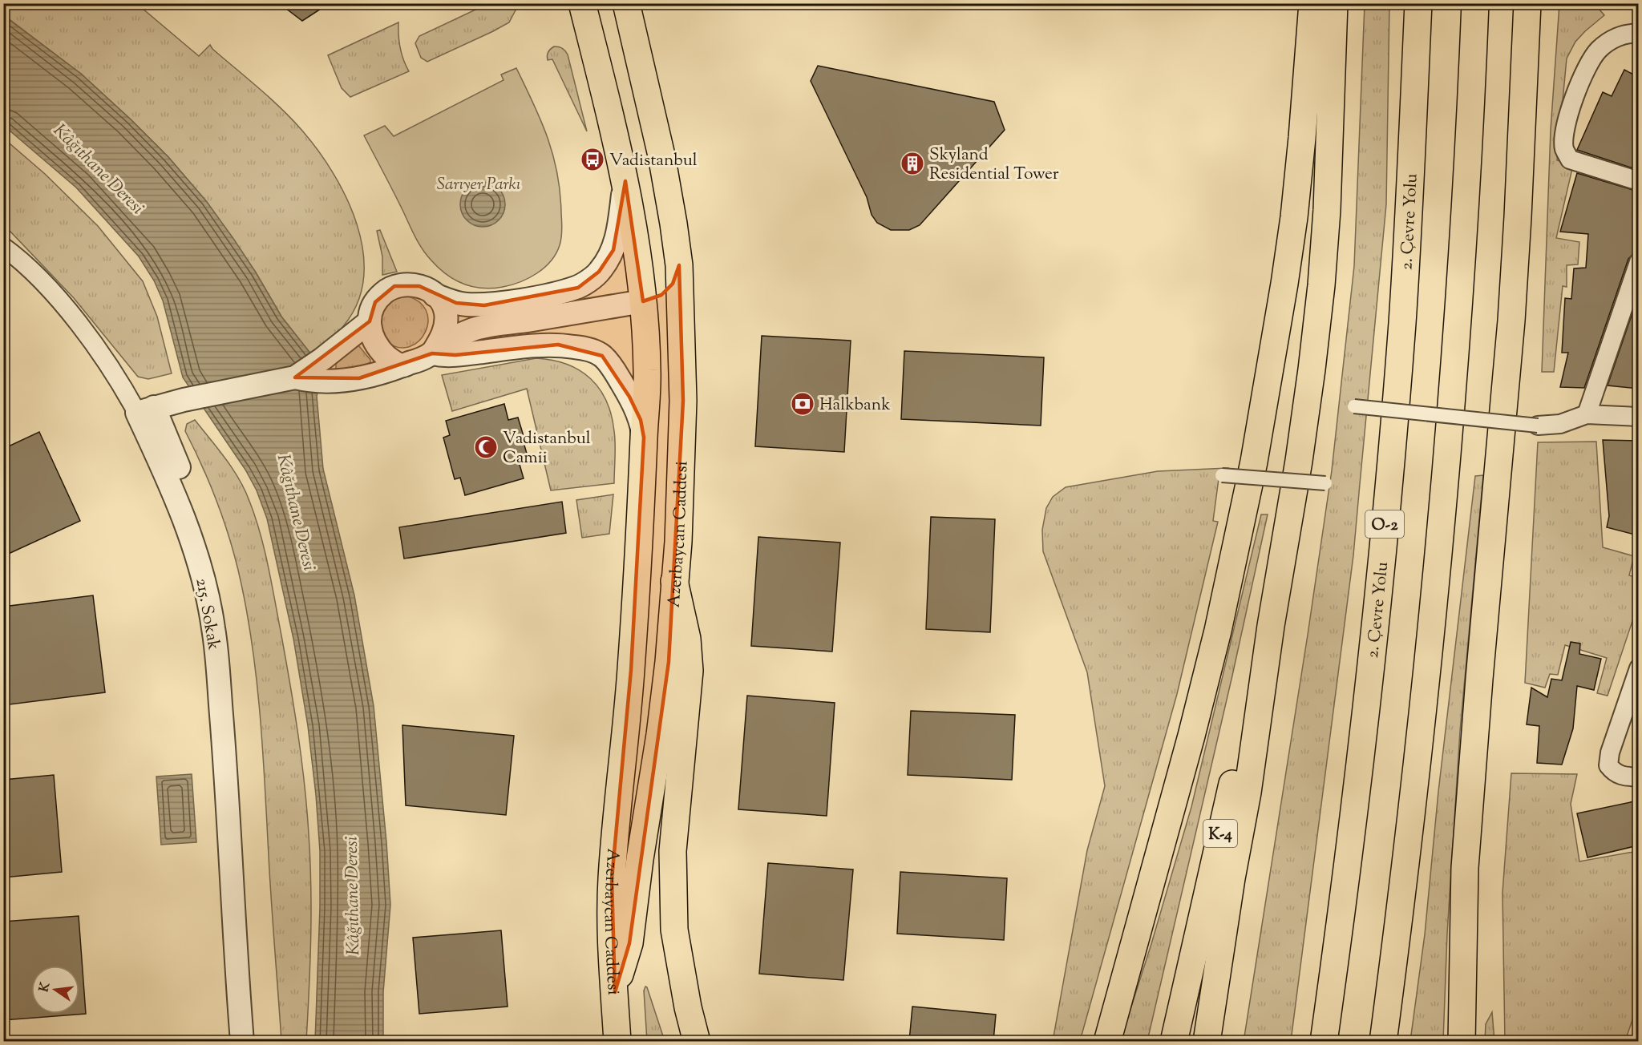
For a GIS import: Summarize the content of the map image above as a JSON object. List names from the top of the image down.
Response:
{
  "streets": {
    "main road": [
      "2. Çevre Yolu",
      "O-2",
      "Azerbaycan Caddesi",
      "K-4"
    ],
    "street": ["215. Sokak"]
  },
  "water": ["Kâğıthane Deresi"],
  "parks": ["Sarıyer Parkı"],
  "places": {
    "bus stop": ["Vadistanbul"],
    "building": ["Skyland Residential Tower"],
    "bank": ["Halkbank"],
    "mosque": ["Vadistanbul Camii"]
  },
  "north": "left"
}
